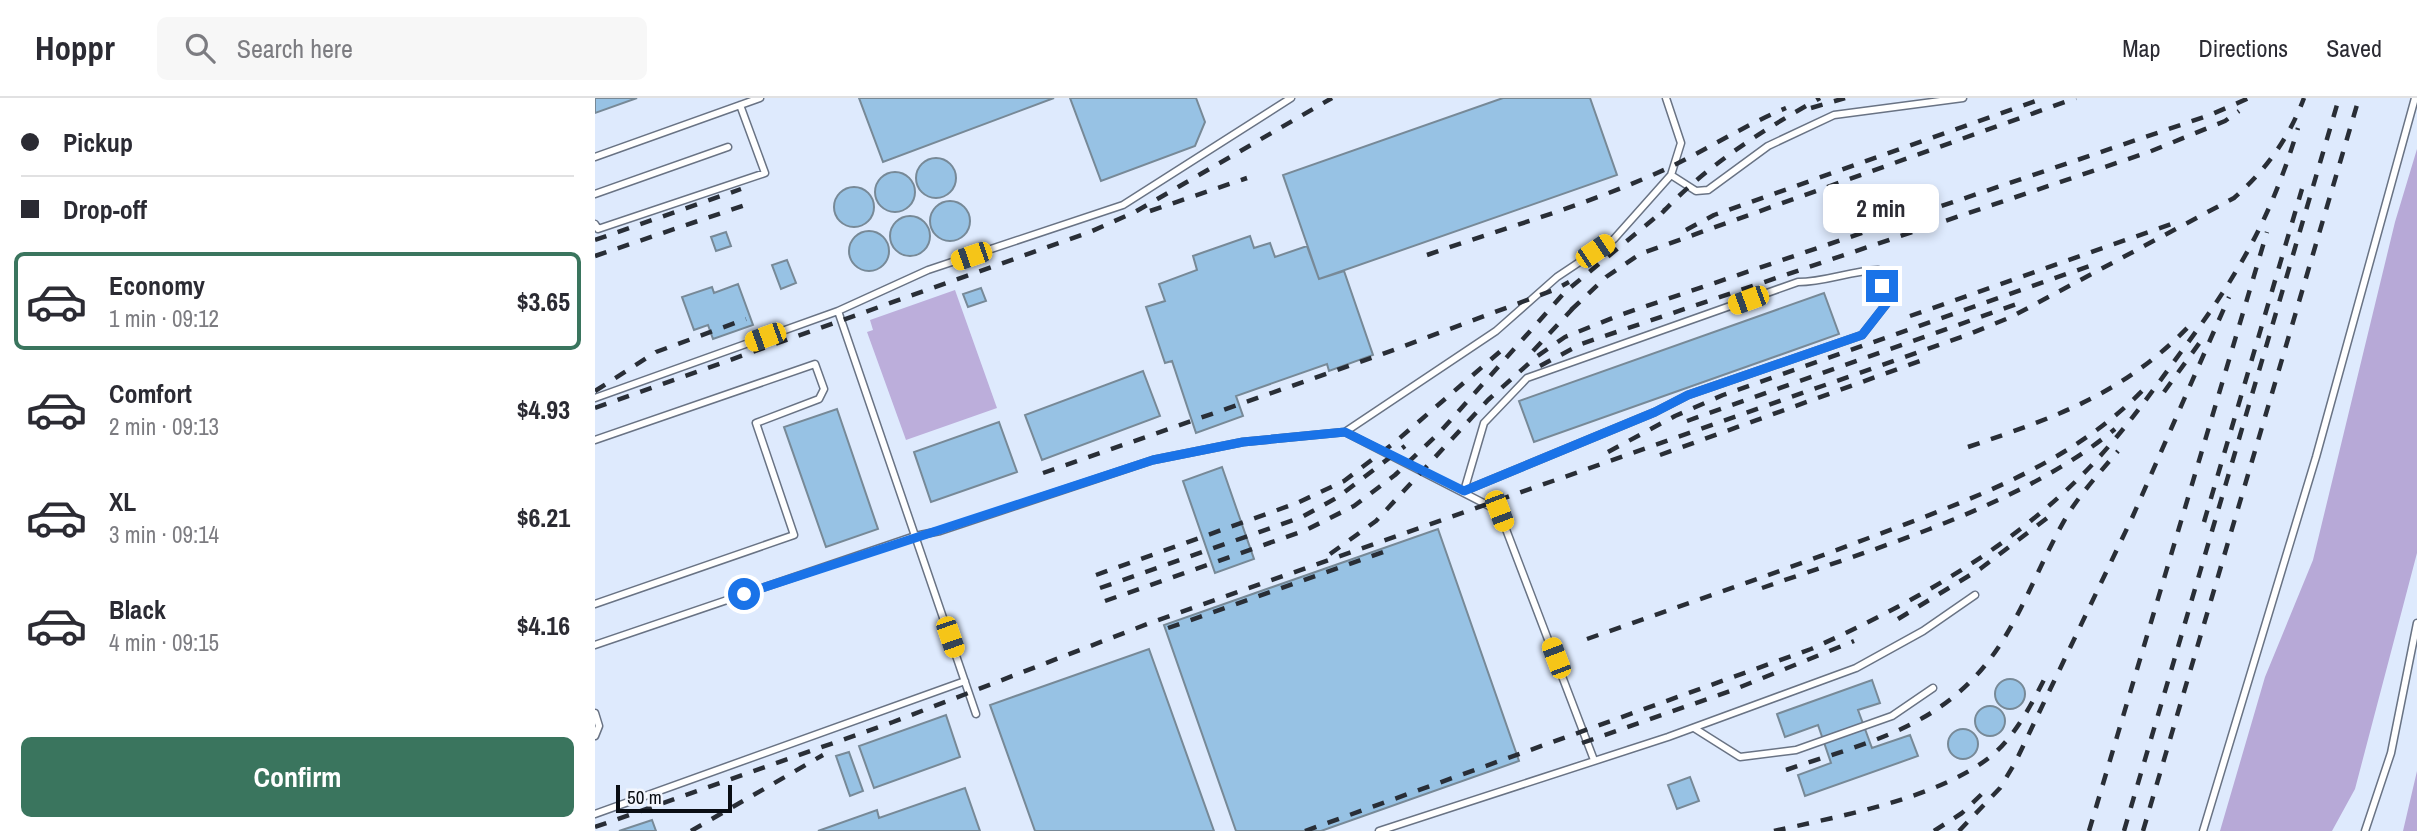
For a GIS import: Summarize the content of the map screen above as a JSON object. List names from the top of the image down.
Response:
{
  "scale_bar": "50 m",
  "page": {
    "header": "Hoppr",
    "search": "Search here",
    "nav": ["Map", "Directions", "Saved"],
    "banner": ["Pickup", "Drop-off"],
    "bubble": "2 min",
    "list": [
      {
        "name": "Economy",
        "note": "1 min · 09:12",
        "value": "$3.65"
      },
      {
        "name": "Comfort",
        "note": "2 min · 09:13",
        "value": "$4.93"
      },
      {
        "name": "XL",
        "note": "3 min · 09:14",
        "value": "$6.21"
      },
      {
        "name": "Black",
        "note": "4 min · 09:15",
        "value": "$4.16"
      }
    ],
    "buttons": "Confirm",
    "scale": "50 m"
  }
}
